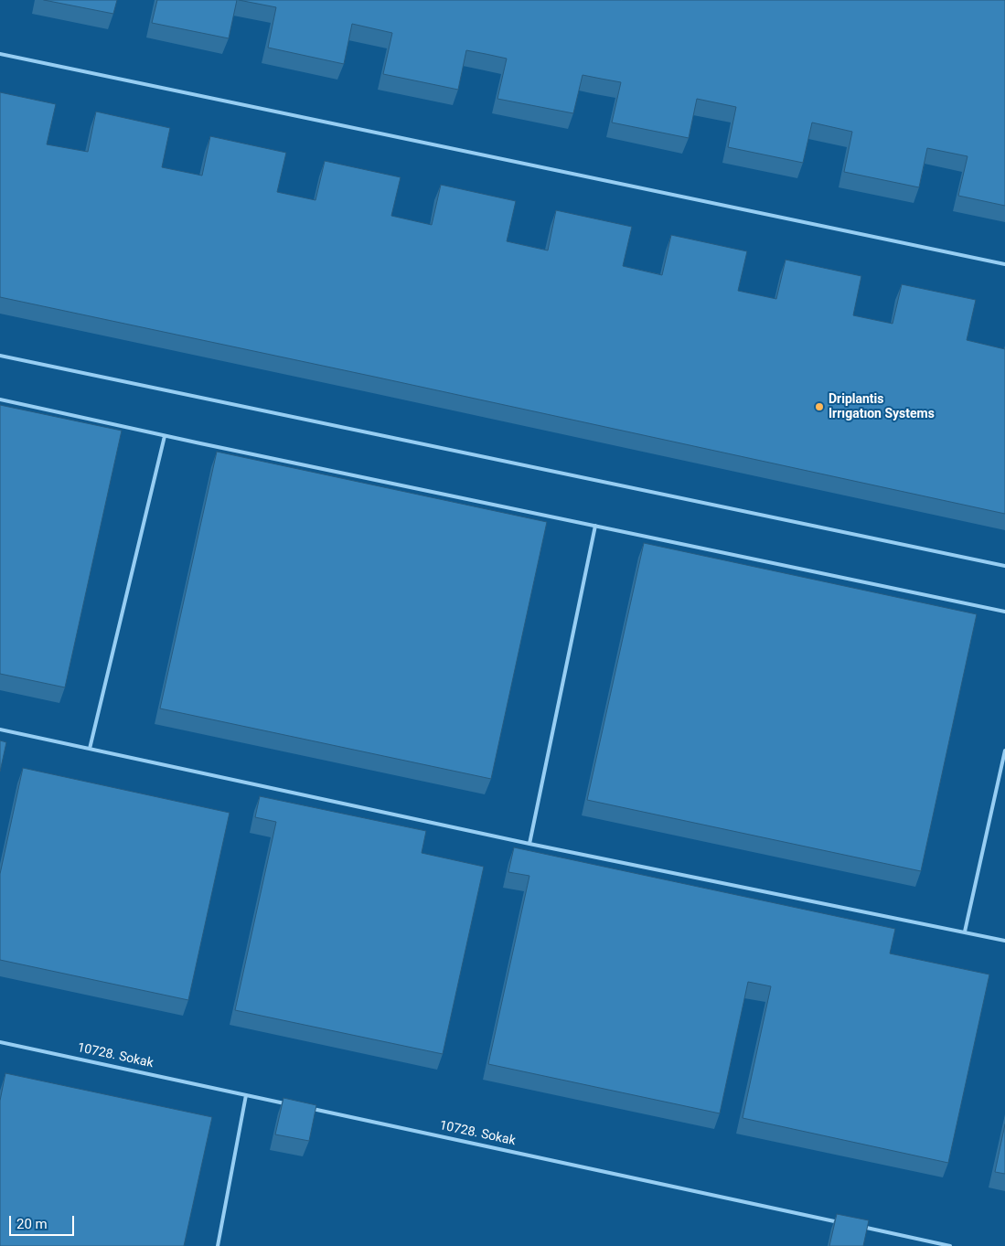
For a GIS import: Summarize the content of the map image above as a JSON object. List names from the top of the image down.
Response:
{
  "streets": {
    "lane": ["10728. Sokak"]
  },
  "places": ["Driplantis Irrıgatıon Systems"],
  "scale_bar": "20 m"
}
